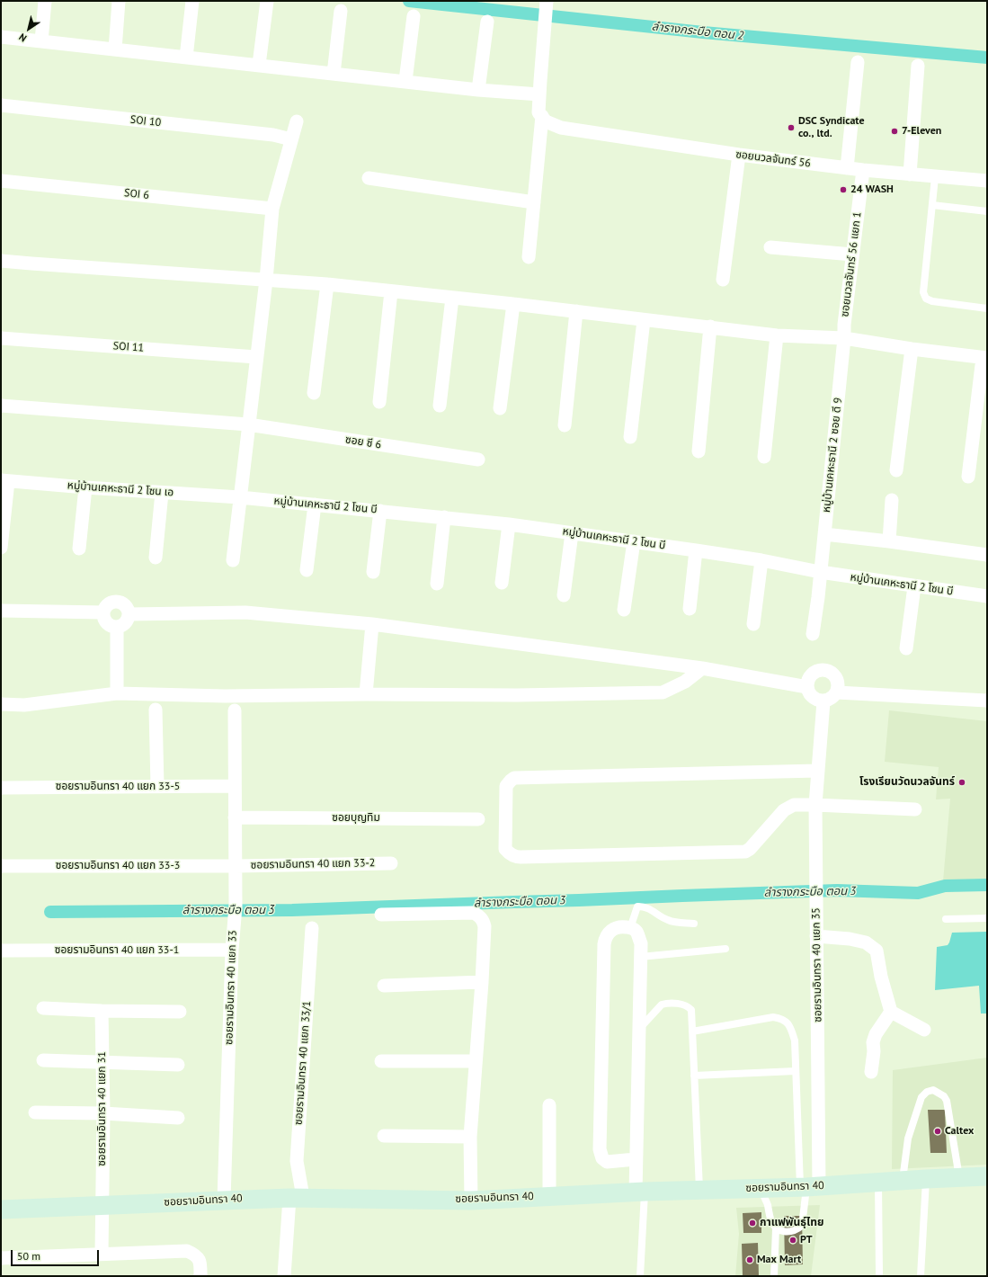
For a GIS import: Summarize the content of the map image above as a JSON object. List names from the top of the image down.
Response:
{
  "streets": {
    "street": [
      "SOI 10",
      "ซอยนวลจันทร์ 56",
      "SOI 6",
      "ซอยนวลจันทร์ 56 แยก 1",
      "SOI 11",
      "ซอย ซี 6",
      "หมู่บ้านเคหะธานี 2 ซอย ดี 9",
      "หมู่บ้านเคหะธานี 2 โซน เอ",
      "หมู่บ้านเคหะธานี 2 โซน บี",
      "ซอยรามอินทรา 40 แยก 33-5",
      "ซอยบุญทิม",
      "ซอยรามอินทรา 40 แยก 33-2",
      "ซอยรามอินทรา 40 แยก 33-3",
      "ซอยรามอินทรา 40 แยก 33-1",
      "ซอยรามอินทรา 40 แยก 35",
      "ซอยรามอินทรา 40 แยก 33",
      "ซอยรามอินทรา 40 แยก 33/1",
      "ซอยรามอินทรา 40 แยก 31",
      "ซอยรามอินทรา 40"
    ]
  },
  "crossings": [
    ["ซอยนวลจันทร์ 56", "ซอยนวลจันทร์ 56 แยก 1"],
    ["ซอยนวลจันทร์ 56 แยก 1", "หมู่บ้านเคหะธานี 2 ซอย ดี 9"],
    ["หมู่บ้านเคหะธานี 2 ซอย ดี 9", "หมู่บ้านเคหะธานี 2 โซน บี"],
    ["หมู่บ้านเคหะธานี 2 โซน เอ", "หมู่บ้านเคหะธานี 2 โซน บี"],
    ["ซอยรามอินทรา 40 แยก 33-5", "ซอยรามอินทรา 40 แยก 33"],
    ["ซอยบุญทิม", "ซอยรามอินทรา 40 แยก 33"],
    ["ซอยรามอินทรา 40 แยก 33-2", "ซอยรามอินทรา 40 แยก 33-3"],
    ["ซอยรามอินทรา 40 แยก 33-2", "ซอยรามอินทรา 40 แยก 33"],
    ["ซอยรามอินทรา 40 แยก 33-3", "ซอยรามอินทรา 40 แยก 33"],
    ["ซอยรามอินทรา 40 แยก 33-1", "ซอยรามอินทรา 40 แยก 33"],
    ["ซอยรามอินทรา 40 แยก 35", "ซอยรามอินทรา 40"],
    ["ซอยรามอินทรา 40 แยก 33", "ซอยรามอินทรา 40"],
    ["ซอยรามอินทรา 40 แยก 33/1", "ซอยรามอินทรา 40"],
    ["ซอยรามอินทรา 40 แยก 31", "ซอยรามอินทรา 40"]
  ],
  "water": ["ลำรางกระบือ ตอน 2", "ลำรางกระบือ ตอน 3"],
  "places": [
    "DSC Syndicate co., ltd.",
    "7-Eleven",
    "24 WASH",
    "โรงเรียนวัดนวลจันทร์",
    "Caltex",
    "กาแฟพันธุ์ไทย",
    "PT",
    "Max Mart"
  ],
  "scale_bar": "50 m",
  "north": "bottom left"
}
